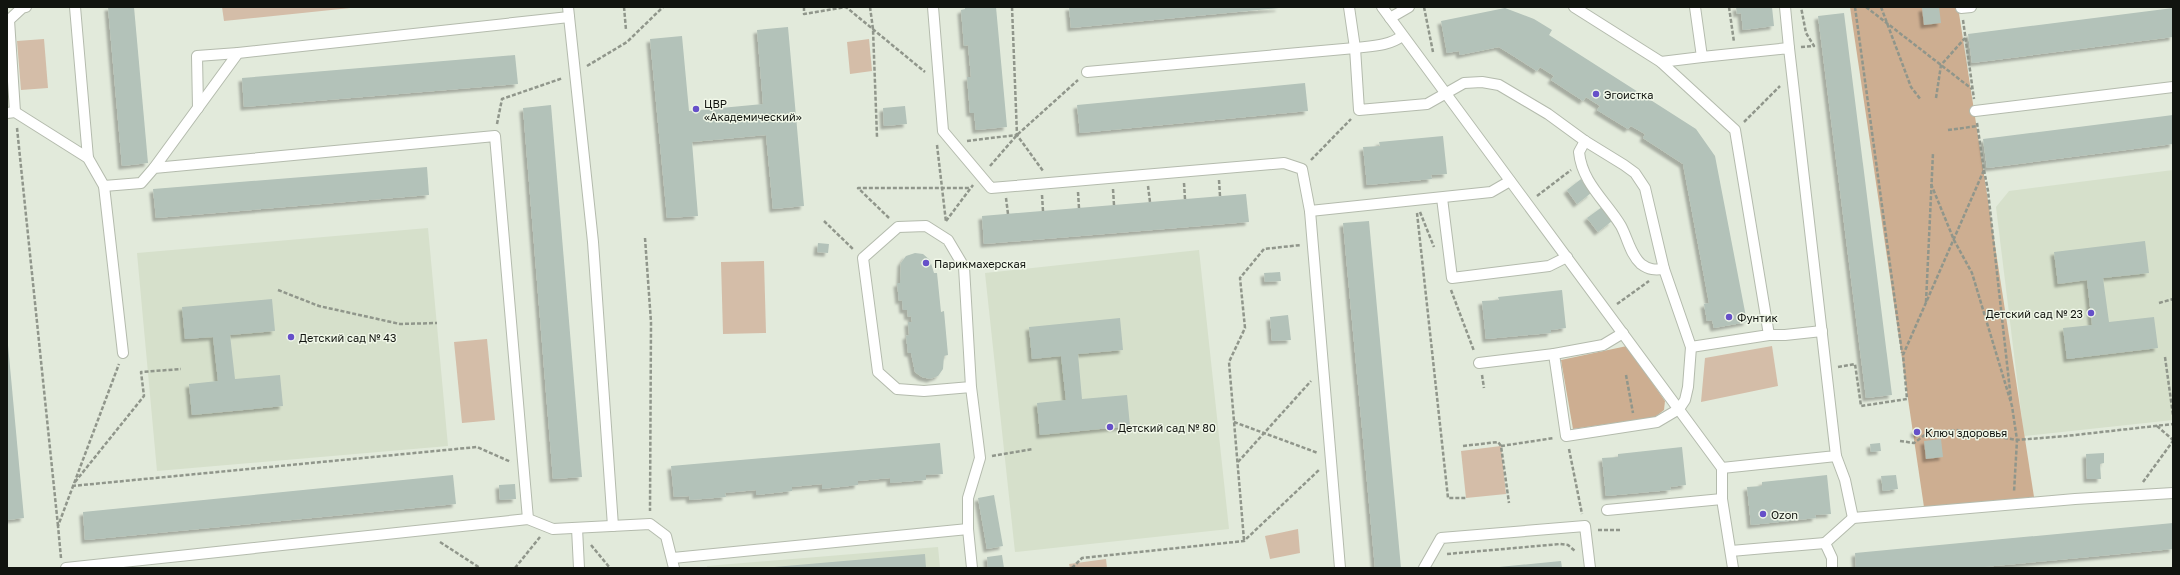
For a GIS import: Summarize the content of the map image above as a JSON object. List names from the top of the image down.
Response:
{
  "places": [
    "Эгоистка",
    "ЦВР «Академический»",
    "Парикмахерская",
    "Детский сад № 23",
    "Фунтик",
    "Детский сад № 43",
    "Детский сад № 80",
    "Ключ здоровья",
    "Ozon"
  ]
}
